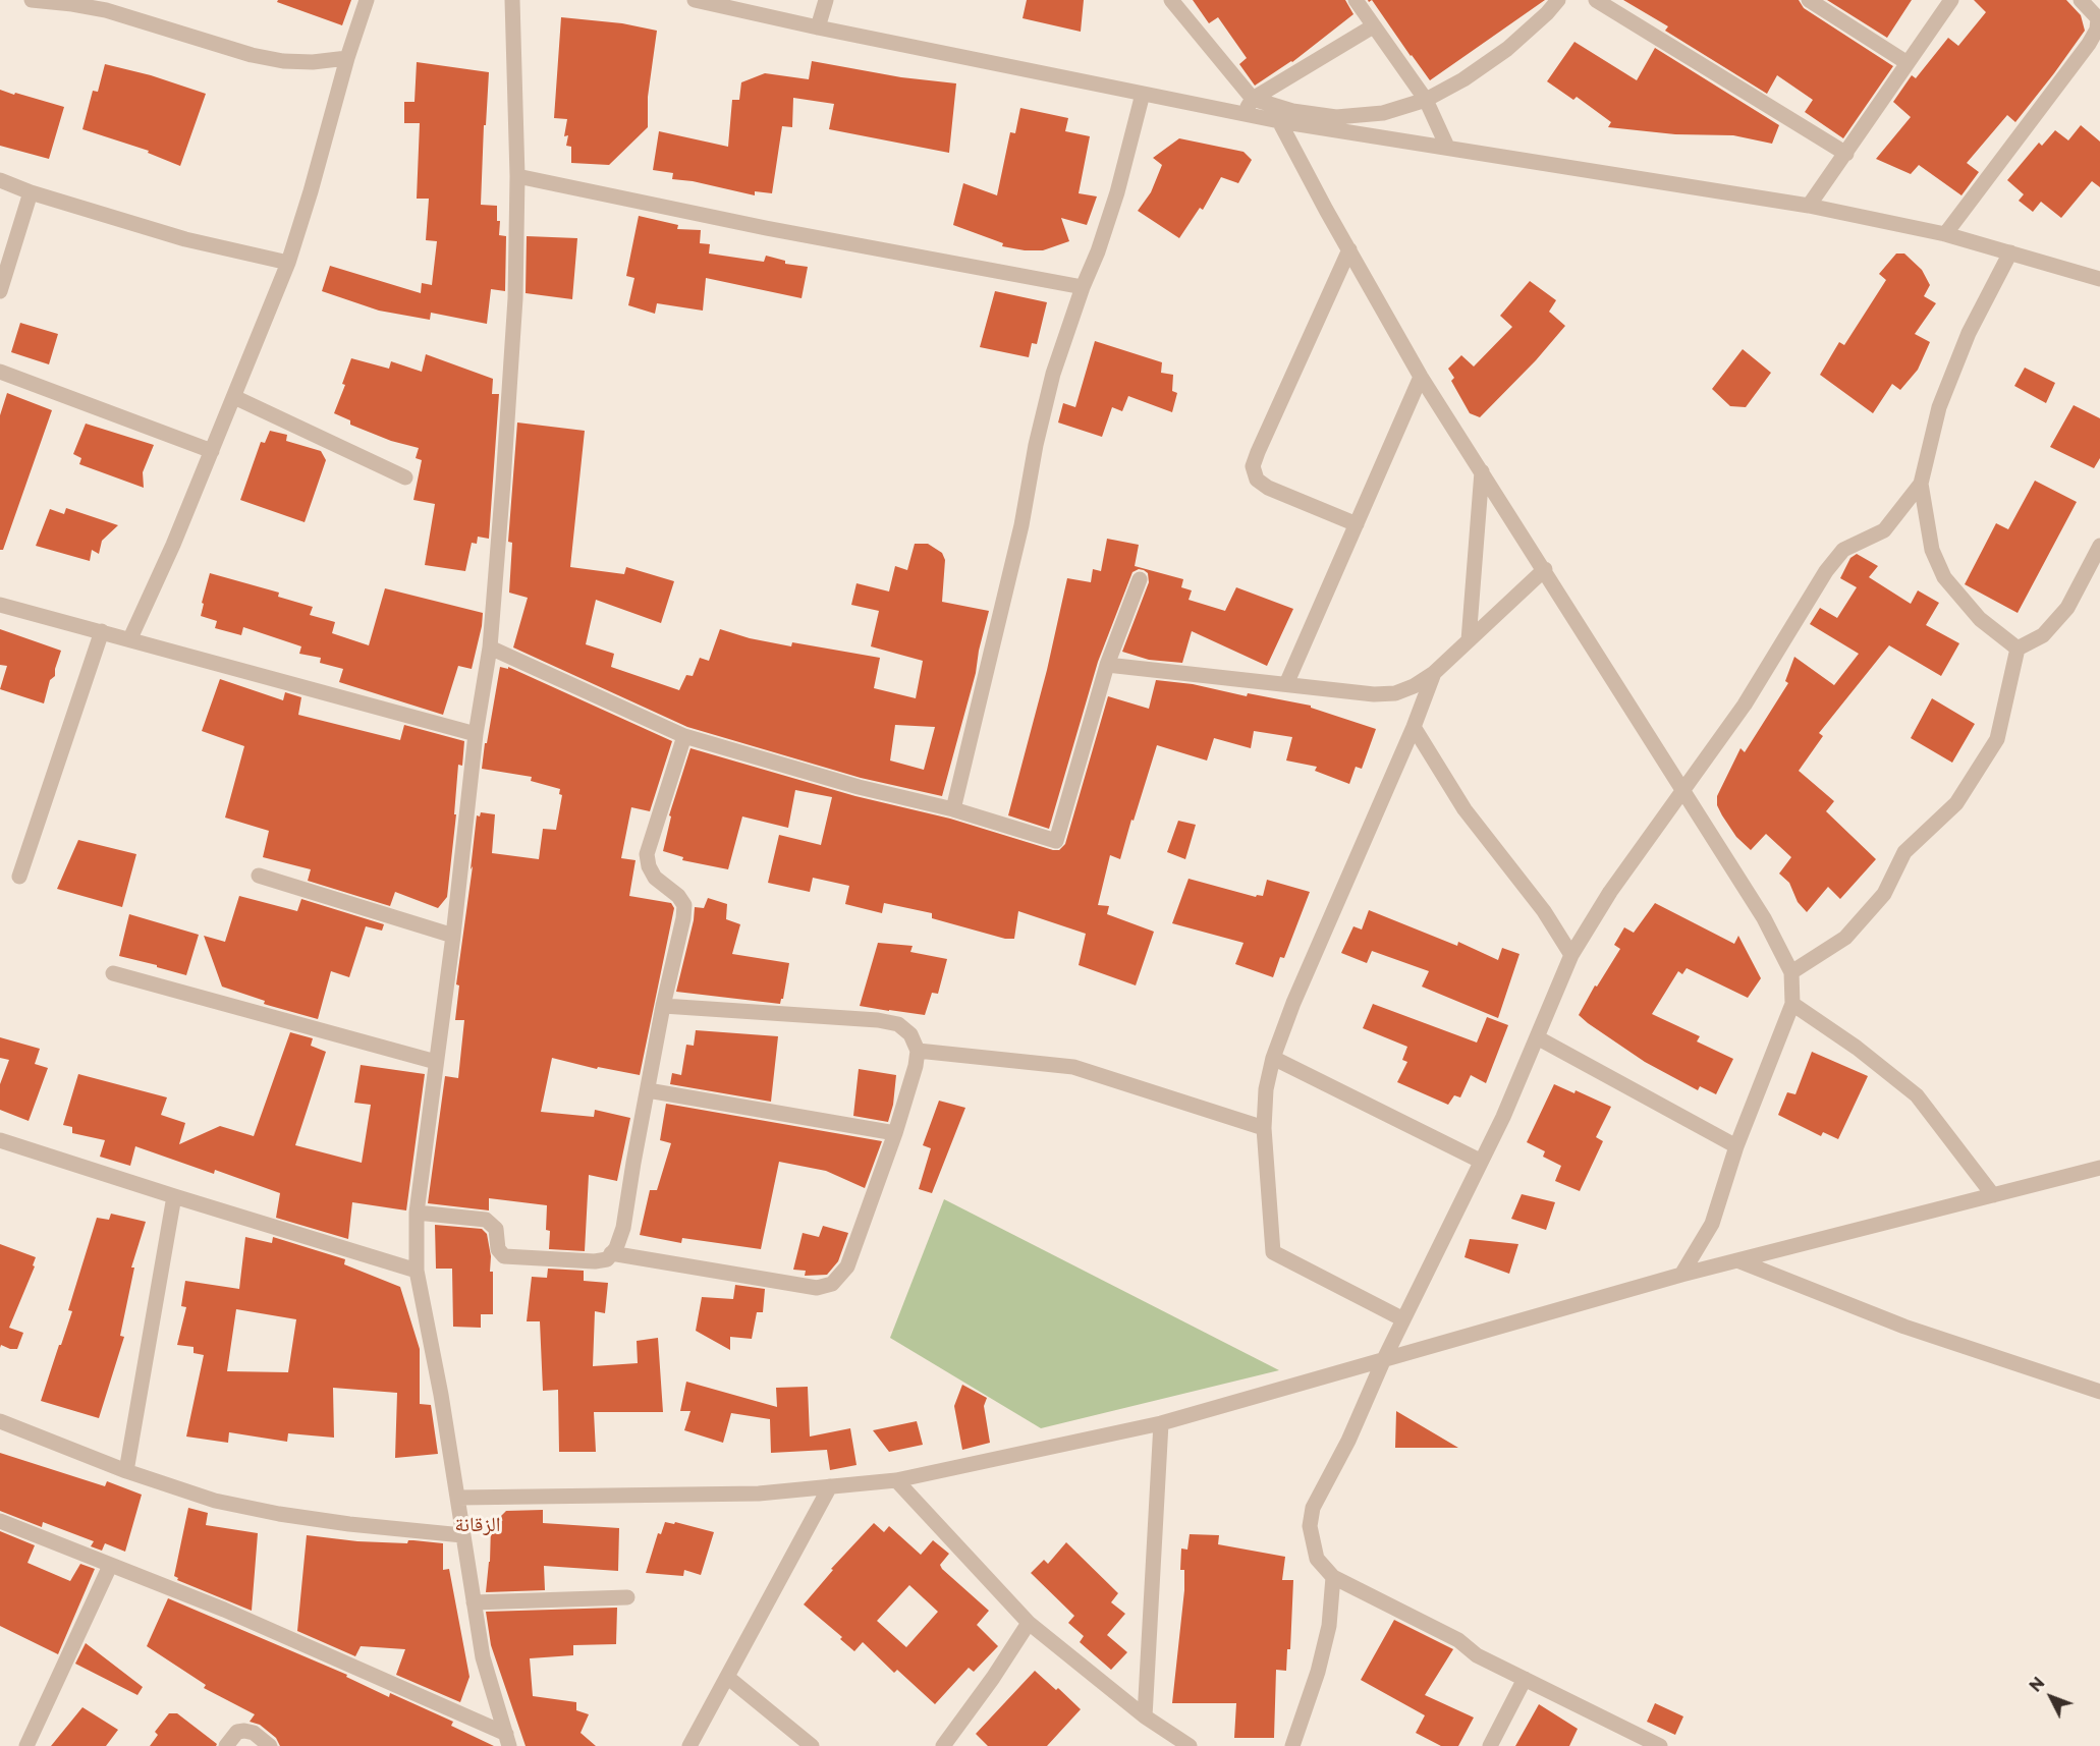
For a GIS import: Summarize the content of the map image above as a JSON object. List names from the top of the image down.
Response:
{
  "districts": ["الزقانة"],
  "north": "top left"
}
